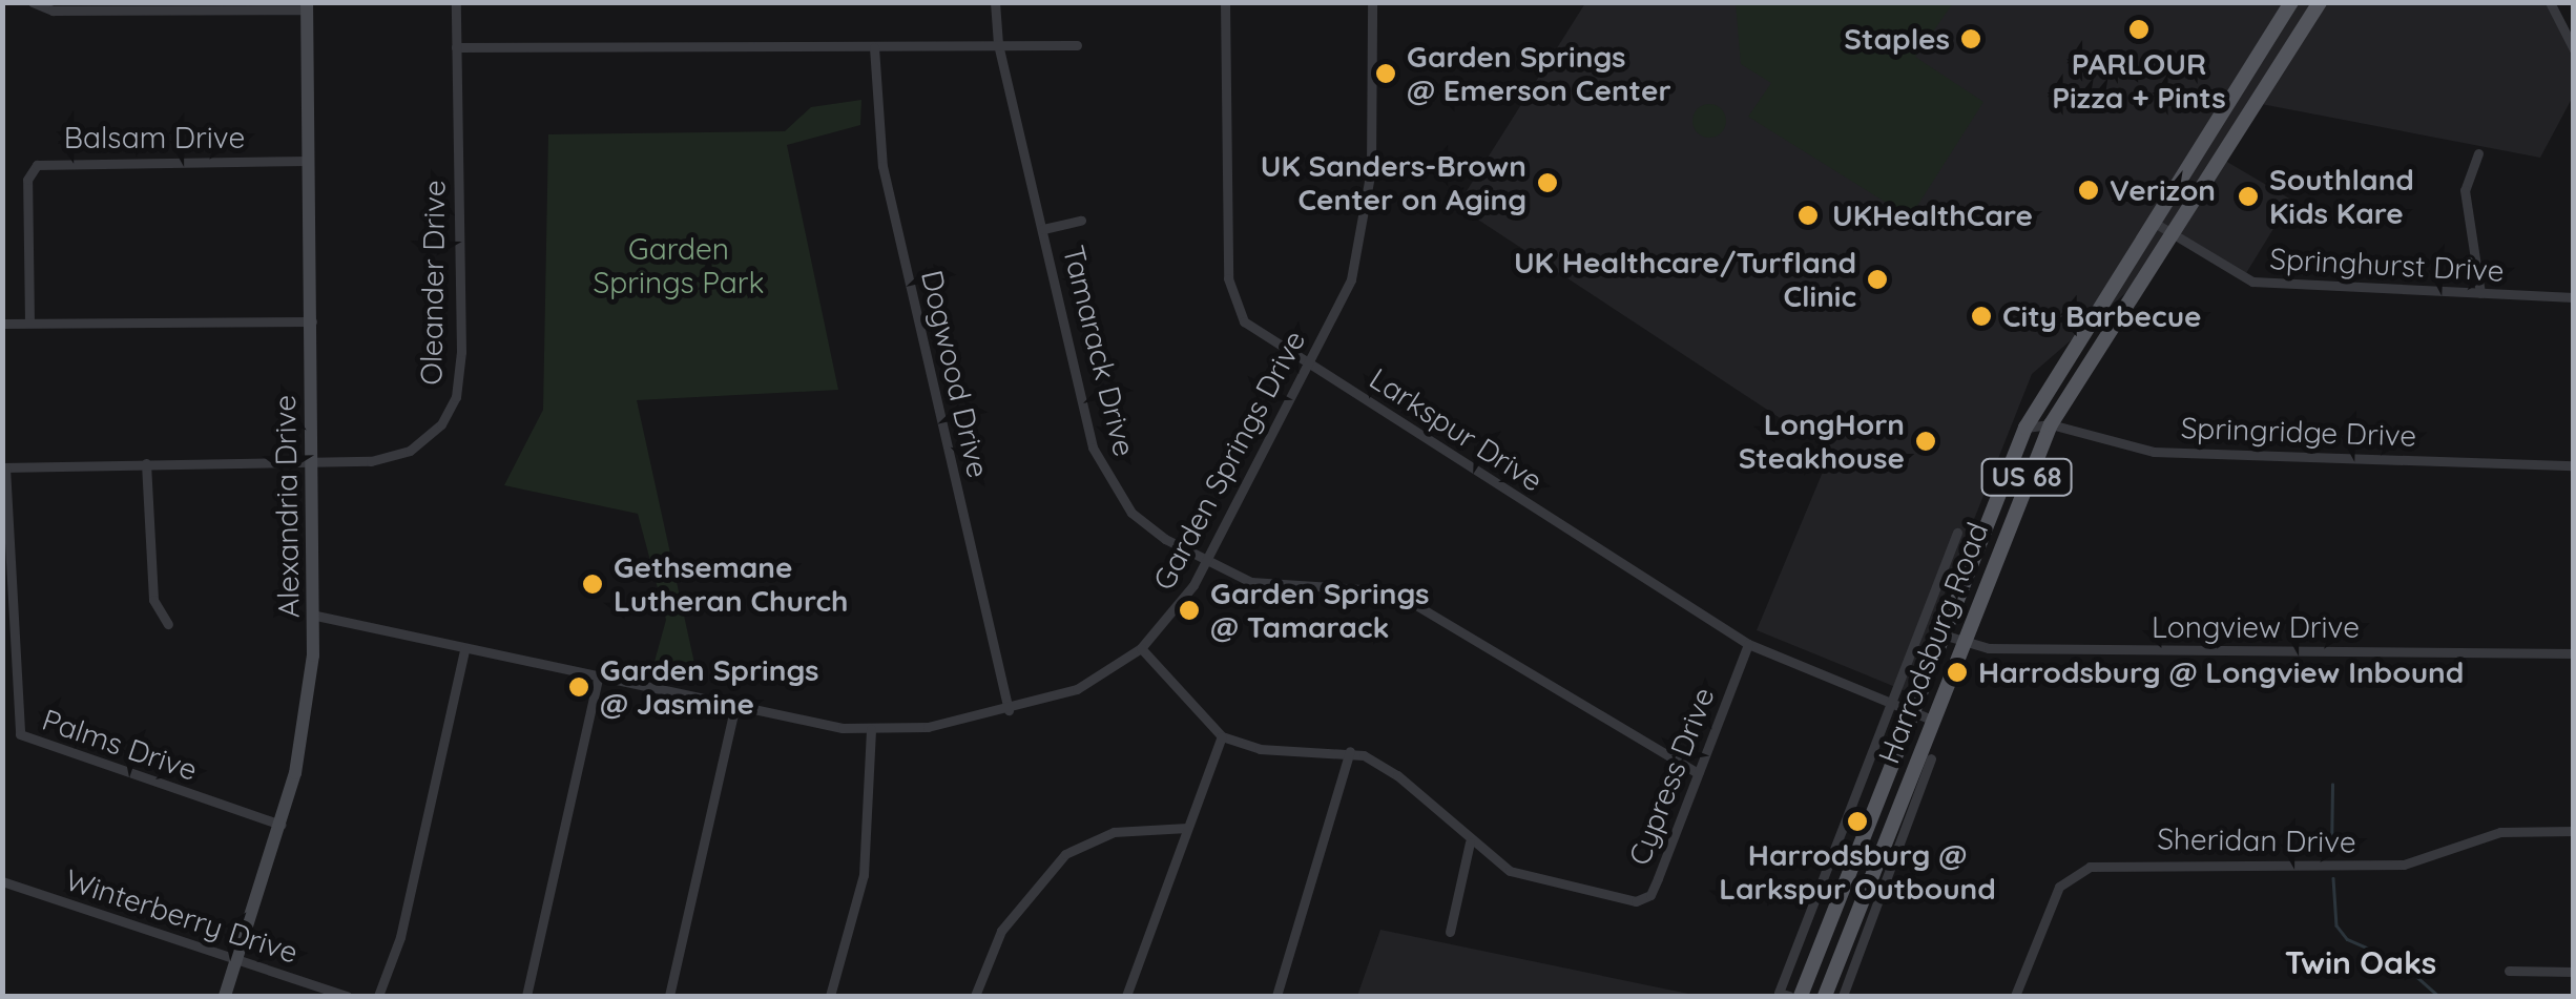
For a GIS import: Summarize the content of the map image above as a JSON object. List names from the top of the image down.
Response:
{
  "streets": {
    "main road": ["US 68", "Harrodsburg Road"],
    "street": [
      "Balsam Drive",
      "Springhurst Drive",
      "Oleander Drive",
      "Tamarack Drive",
      "Dogwood Drive",
      "Larkspur Drive",
      "Springridge Drive",
      "Garden Springs Drive",
      "Alexandria Drive",
      "Longview Drive",
      "Palms Drive",
      "Cypress Drive",
      "Sheridan Drive",
      "Winterberry Drive"
    ]
  },
  "crossings": [
    ["Balsam Drive", "Alexandria Drive"],
    ["Springhurst Drive", "Harrodsburg Road"],
    ["Oleander Drive", "Alexandria Drive"],
    ["Oleander Drive", "Palms Drive"],
    ["Tamarack Drive", "Garden Springs Drive"],
    ["Tamarack Drive", "Cypress Drive"],
    ["Dogwood Drive", "Garden Springs Drive"],
    ["Larkspur Drive", "Garden Springs Drive"],
    ["Larkspur Drive", "Harrodsburg Road"],
    ["Larkspur Drive", "Cypress Drive"],
    ["Springridge Drive", "Harrodsburg Road"],
    ["Garden Springs Drive", "Alexandria Drive"],
    ["Alexandria Drive", "Palms Drive"],
    ["Alexandria Drive", "Winterberry Drive"],
    ["Longview Drive", "Harrodsburg Road"]
  ],
  "districts": ["Twin Oaks"],
  "parks": ["Garden Springs Park"],
  "places": [
    "PARLOUR Pizza + Pints",
    "Staples",
    "Garden Springs @ Emerson Center",
    "UK Sanders-Brown Center on Aging",
    "Verizon",
    "Southland Kids Kare",
    "UKHealthCare",
    "UK Healthcare/Turfland Clinic",
    "City Barbecue",
    "LongHorn Steakhouse",
    "Gethsemane Lutheran Church",
    "Garden Springs @ Tamarack",
    "Harrodsburg @ Longview Inbound",
    "Garden Springs @ Jasmine",
    "Harrodsburg @ Larkspur Outbound"
  ]
}
